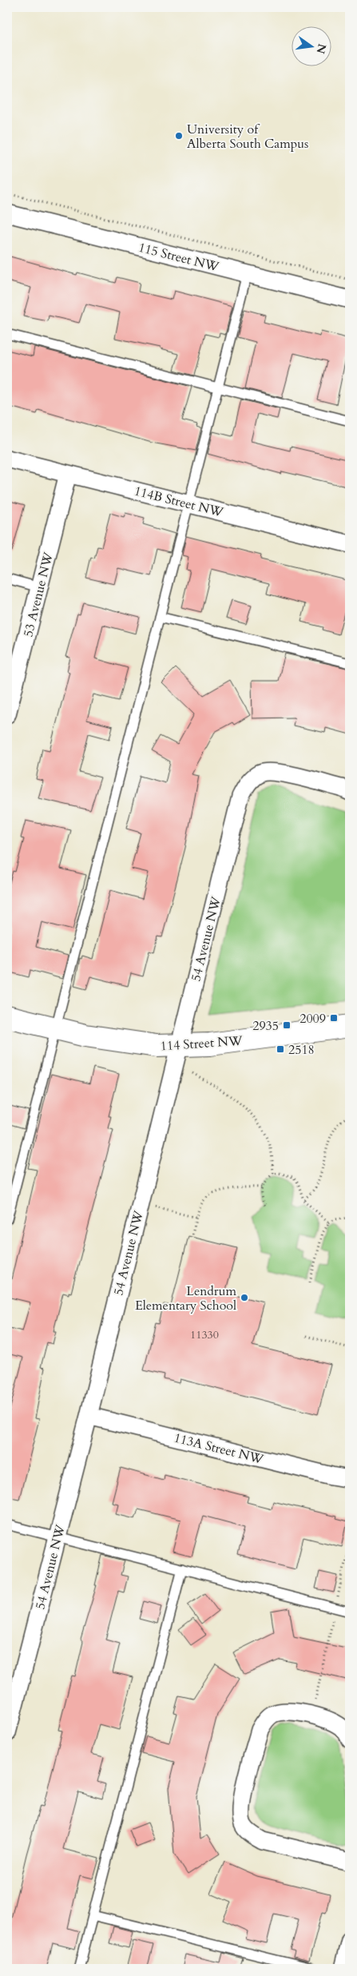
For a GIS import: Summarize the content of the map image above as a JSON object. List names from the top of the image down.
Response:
{
  "streets": {
    "street": [
      "115 Street NW",
      "114B Street NW",
      "53 Avenue NW",
      "54 Avenue NW",
      "114 Street NW",
      "113A Street NW"
    ]
  },
  "crossings": [
    ["114B Street NW", "53 Avenue NW"],
    ["54 Avenue NW", "114 Street NW"],
    ["54 Avenue NW", "113A Street NW"]
  ],
  "places": {
    "other": ["University of Alberta South Campus", "Lendrum Elementary School"],
    "transit": ["2009", "2935", "2518"]
  },
  "house_numbers": ["11330"],
  "north": "right"
}
